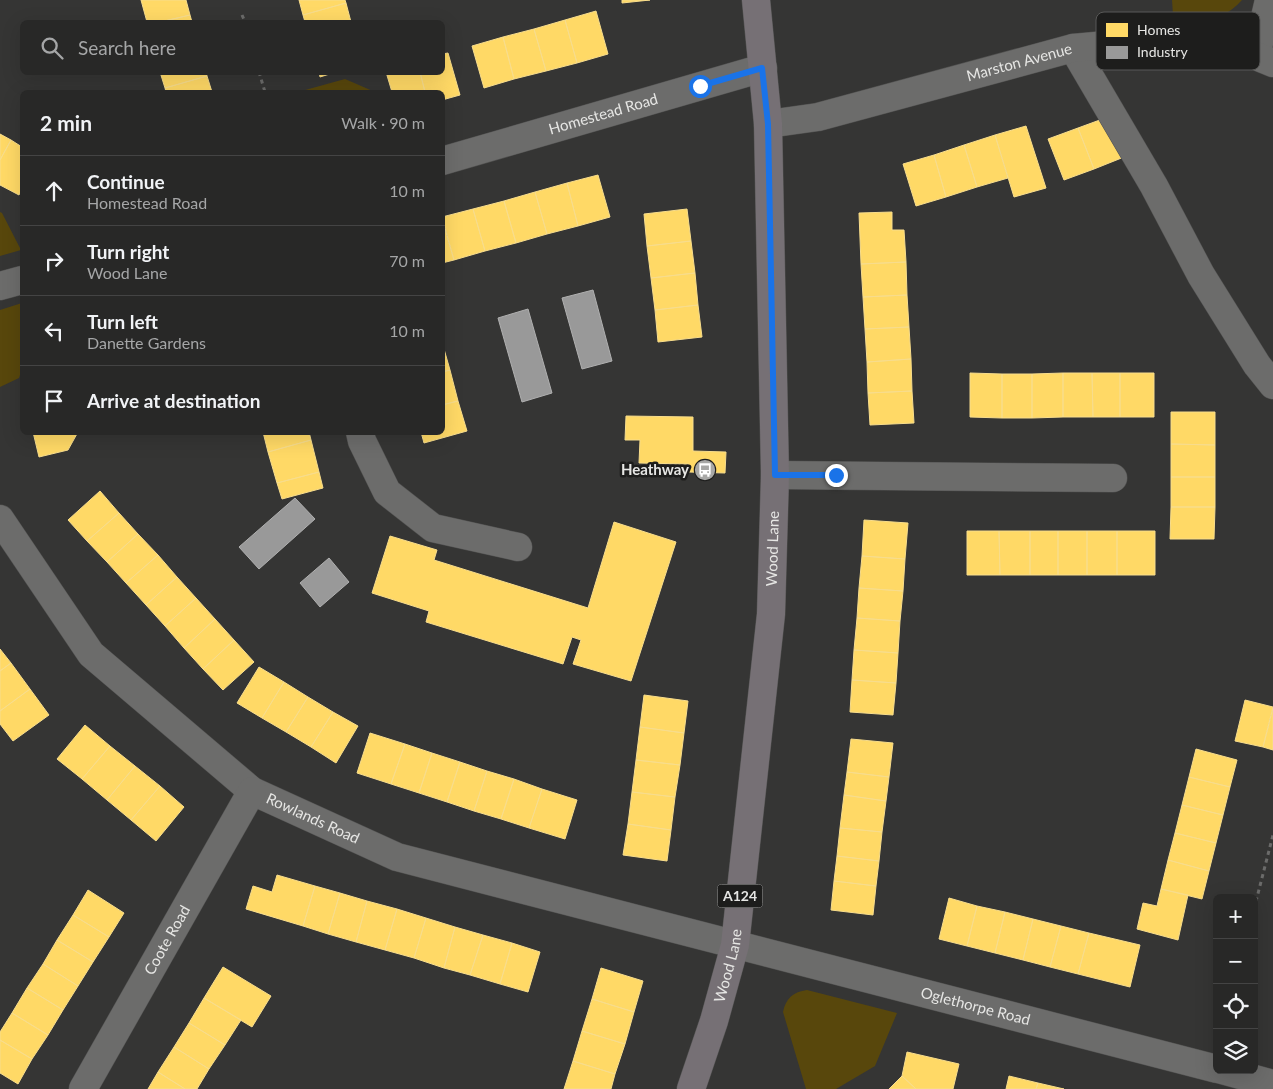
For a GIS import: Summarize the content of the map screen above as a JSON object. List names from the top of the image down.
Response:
{
  "streets": {
    "main road": ["Wood Lane", "A124"],
    "street": [
      "Marston Avenue",
      "Homestead Road",
      "Rowlands Road",
      "Coote Road",
      "Oglethorpe Road"
    ]
  },
  "crossings": [
    ["Marston Avenue", "Wood Lane"],
    ["Homestead Road", "Wood Lane"],
    ["Wood Lane", "Rowlands Road"],
    ["Wood Lane", "Oglethorpe Road"],
    ["Rowlands Road", "Coote Road"],
    ["Rowlands Road", "Oglethorpe Road"]
  ],
  "places": {
    "bus stop": ["Heathway"]
  },
  "legend": ["Homes", "Industry"],
  "page": {
    "search": "Search here",
    "heading": ["2 min", "Walk · 90 m"],
    "list": [
      ["Continue", "Homestead Road", "10 m"],
      ["Turn right", "Wood Lane", "70 m"],
      ["Turn left", "Danette Gardens", "10 m"],
      "Arrive at destination"
    ],
    "map_buttons": ["+", "−"]
  }
}
